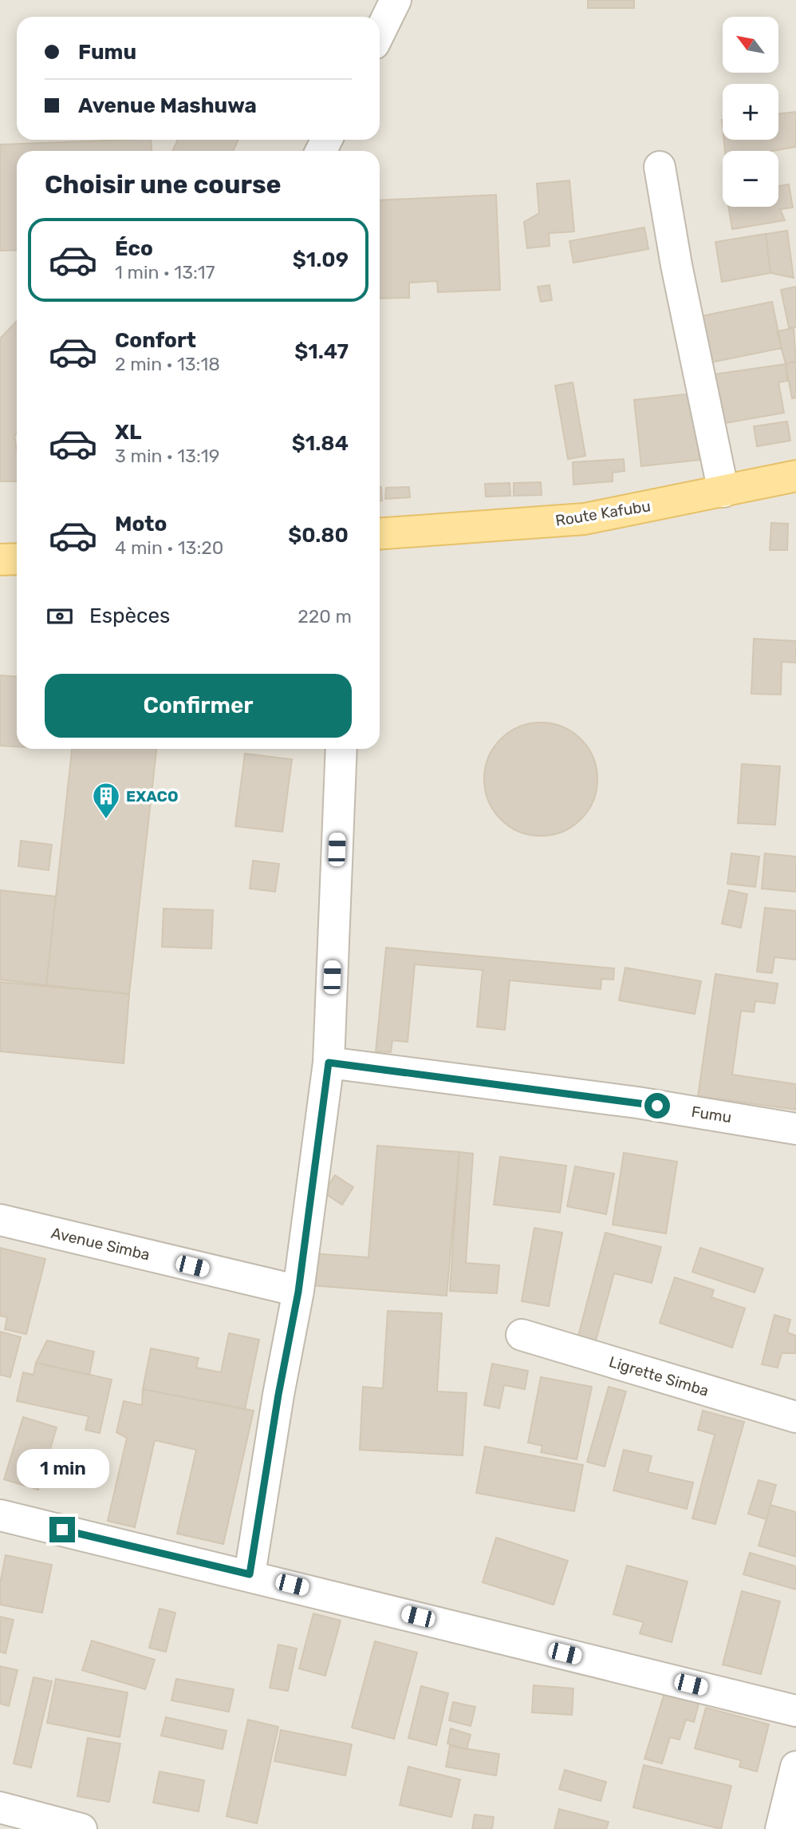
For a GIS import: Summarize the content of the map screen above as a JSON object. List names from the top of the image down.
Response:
{
  "streets": {
    "main road": ["Route Kafubu"],
    "street": ["Fumu", "Avenue Simba", "Ligrette Simba"]
  },
  "places": {
    "building": ["EXACO"]
  },
  "north": "top left",
  "page": {
    "map_buttons": ["+", "−"],
    "banner": ["Fumu", "Avenue Mashuwa"],
    "heading": "Choisir une course",
    "list": [
      {
        "name": "Éco",
        "note": "1 min · 13:17",
        "value": "$1.09"
      },
      {
        "name": "Confort",
        "note": "2 min · 13:18",
        "value": "$1.47"
      },
      {
        "name": "XL",
        "note": "3 min · 13:19",
        "value": "$1.84"
      },
      {
        "name": "Moto",
        "note": "4 min · 13:20",
        "value": "$0.80"
      }
    ],
    "pay": ["Espèces", "220 m"],
    "buttons": "Confirmer",
    "bubble": "1 min"
  }
}
